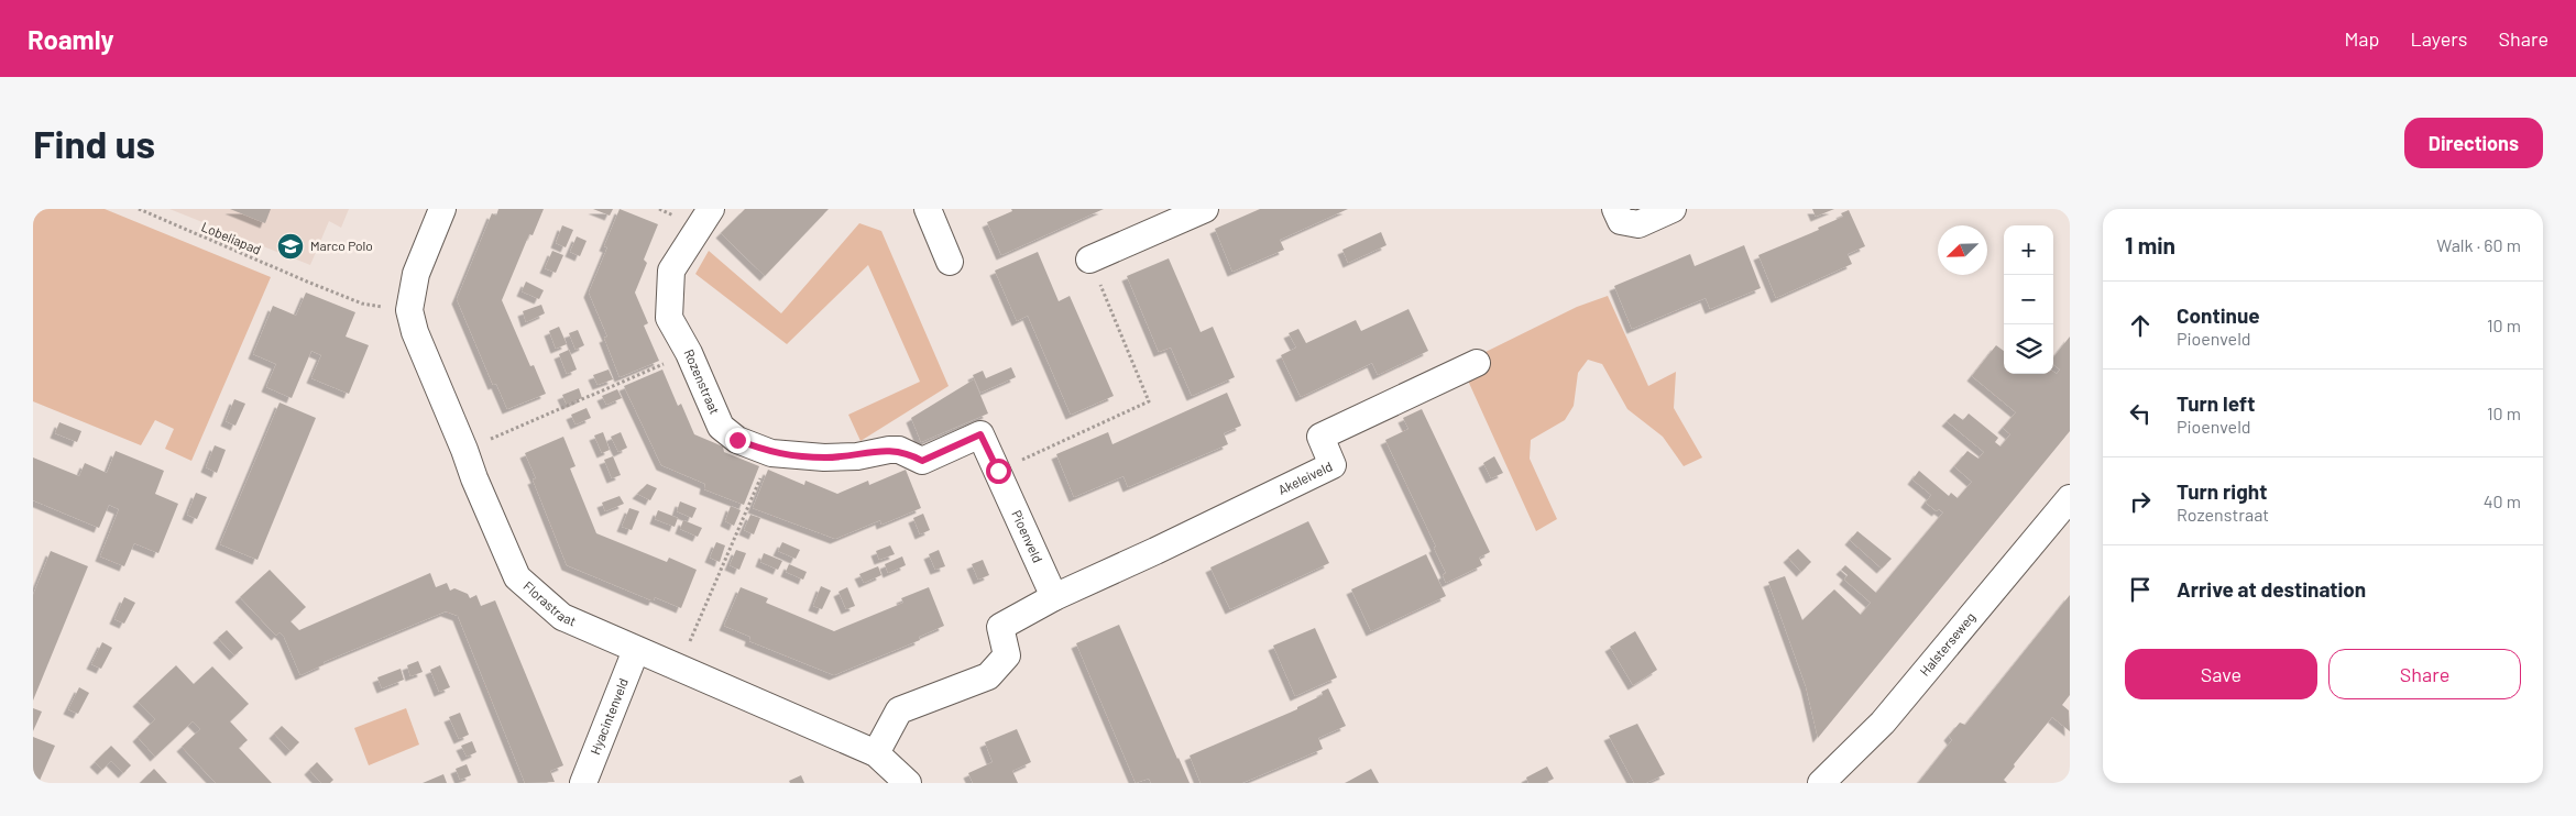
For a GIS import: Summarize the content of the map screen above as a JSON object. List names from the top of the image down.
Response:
{
  "streets": {
    "street": [
      "Rozenstraat",
      "Akeleiveld",
      "Pioenveld",
      "Florastraat",
      "Halsterseweg",
      "Hyacintenveld"
    ],
    "path": ["Lobeliapad"]
  },
  "crossings": [
    ["Lobeliapad", "Florastraat"],
    ["Rozenstraat", "Pioenveld"],
    ["Akeleiveld", "Pioenveld"],
    ["Florastraat", "Hyacintenveld"]
  ],
  "places": {
    "school or university": ["Marco Polo"]
  },
  "north": "bottom left",
  "page": {
    "header": "Roamly",
    "nav": ["Map", "Layers", "Share"],
    "buttons": [
      "Directions",
      ["Save", "Share"]
    ],
    "title": "Find us",
    "heading": ["1 min", "Walk · 60 m"],
    "map_buttons": ["+", "−"],
    "list": [
      ["Continue", "Pioenveld", "10 m"],
      ["Turn left", "Pioenveld", "10 m"],
      ["Turn right", "Rozenstraat", "40 m"],
      "Arrive at destination"
    ]
  }
}
